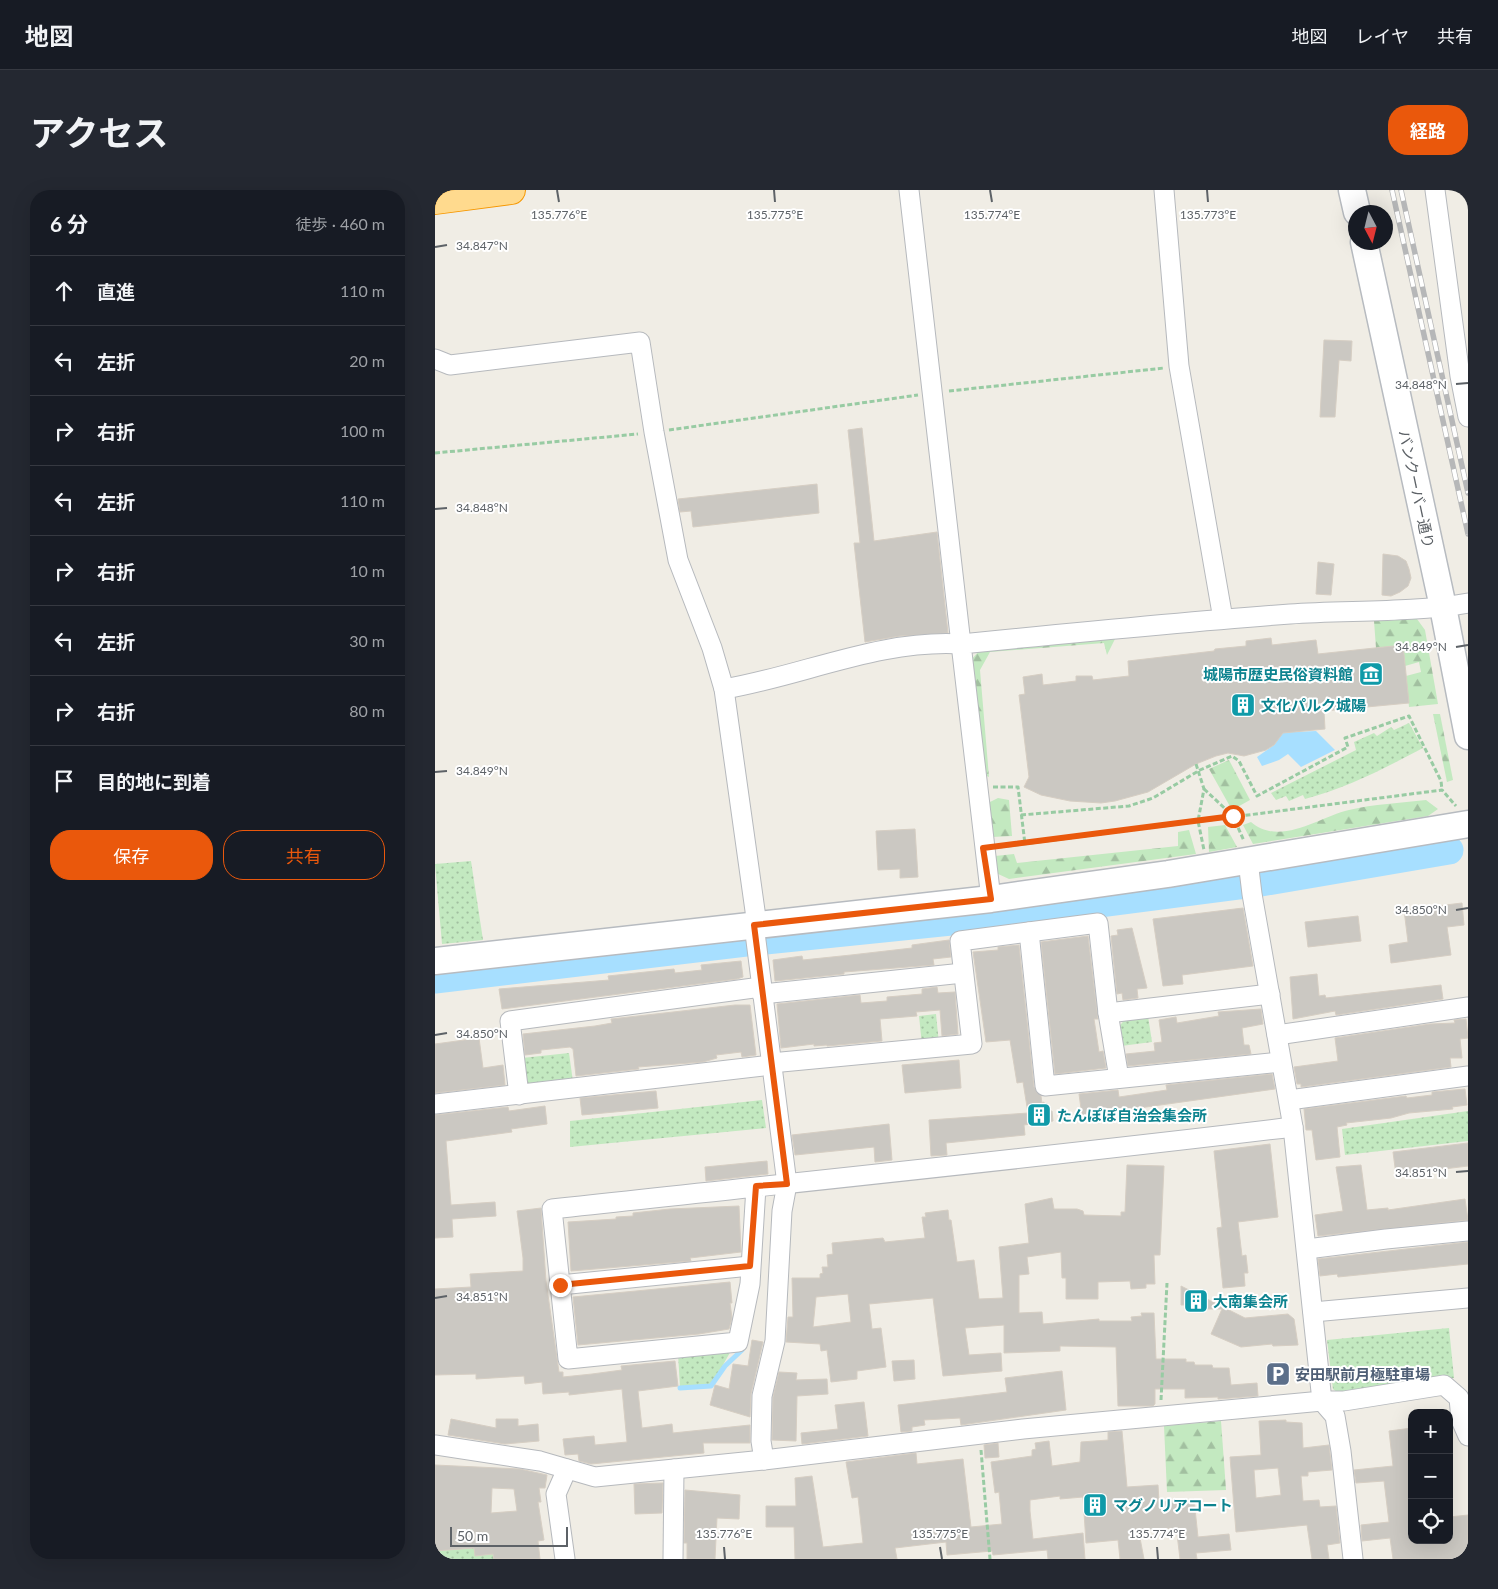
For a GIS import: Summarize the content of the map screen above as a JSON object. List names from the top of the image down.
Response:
{
  "streets": {
    "street": ["バンクーバー通り"]
  },
  "places": {
    "museum": ["城陽市歴史民俗資料館"],
    "building": [
      "文化パルク城陽",
      "たんぽぽ自治会集会所",
      "大南集会所",
      "マグノリアコート"
    ],
    "parking": ["安田駅前月極駐車場"]
  },
  "scale_bar": "50 m",
  "north": "bottom",
  "page": {
    "header": "地図",
    "nav": ["地図", "レイヤ", "共有"],
    "title": "アクセス",
    "buttons": [
      "経路",
      ["保存", "共有"]
    ],
    "heading": ["6 分", "徒歩 · 460 m"],
    "list": [
      ["直進", "110 m"],
      ["左折", "20 m"],
      ["右折", "100 m"],
      ["左折", "110 m"],
      ["右折", "10 m"],
      ["左折", "30 m"],
      ["右折", "80 m"],
      "目的地に到着"
    ],
    "map_buttons": ["+", "−"],
    "scale": "50 m"
  },
  "coordinates": [
    "135.776°E",
    "135.775°E",
    "135.774°E",
    "135.773°E",
    "34.847°N",
    "34.848°N",
    "34.849°N",
    "34.850°N",
    "34.851°N"
  ]
}
